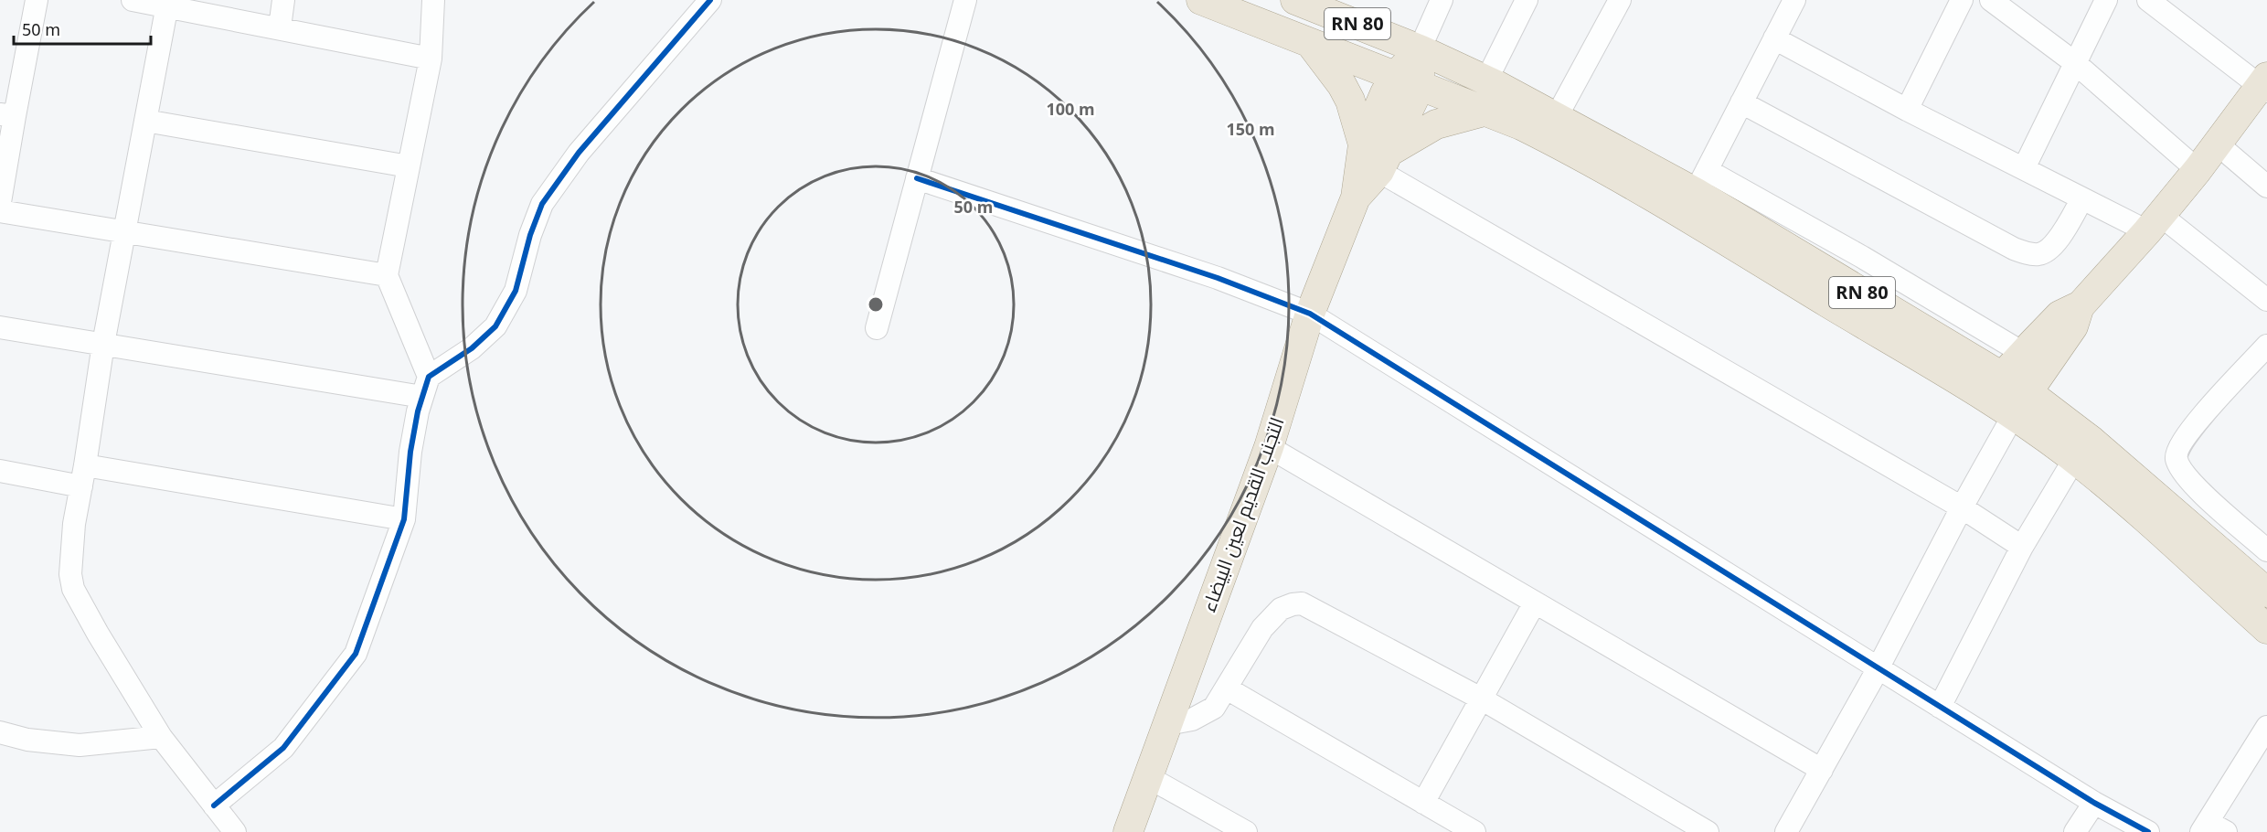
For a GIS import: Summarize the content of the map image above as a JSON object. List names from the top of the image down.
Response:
{
  "streets": {
    "main road": ["RN 80", "التجنب القديم لعين البيضاء"]
  },
  "scale_bar": "50 m",
  "rings": ["100 m", "150 m", "50 m"]
}
